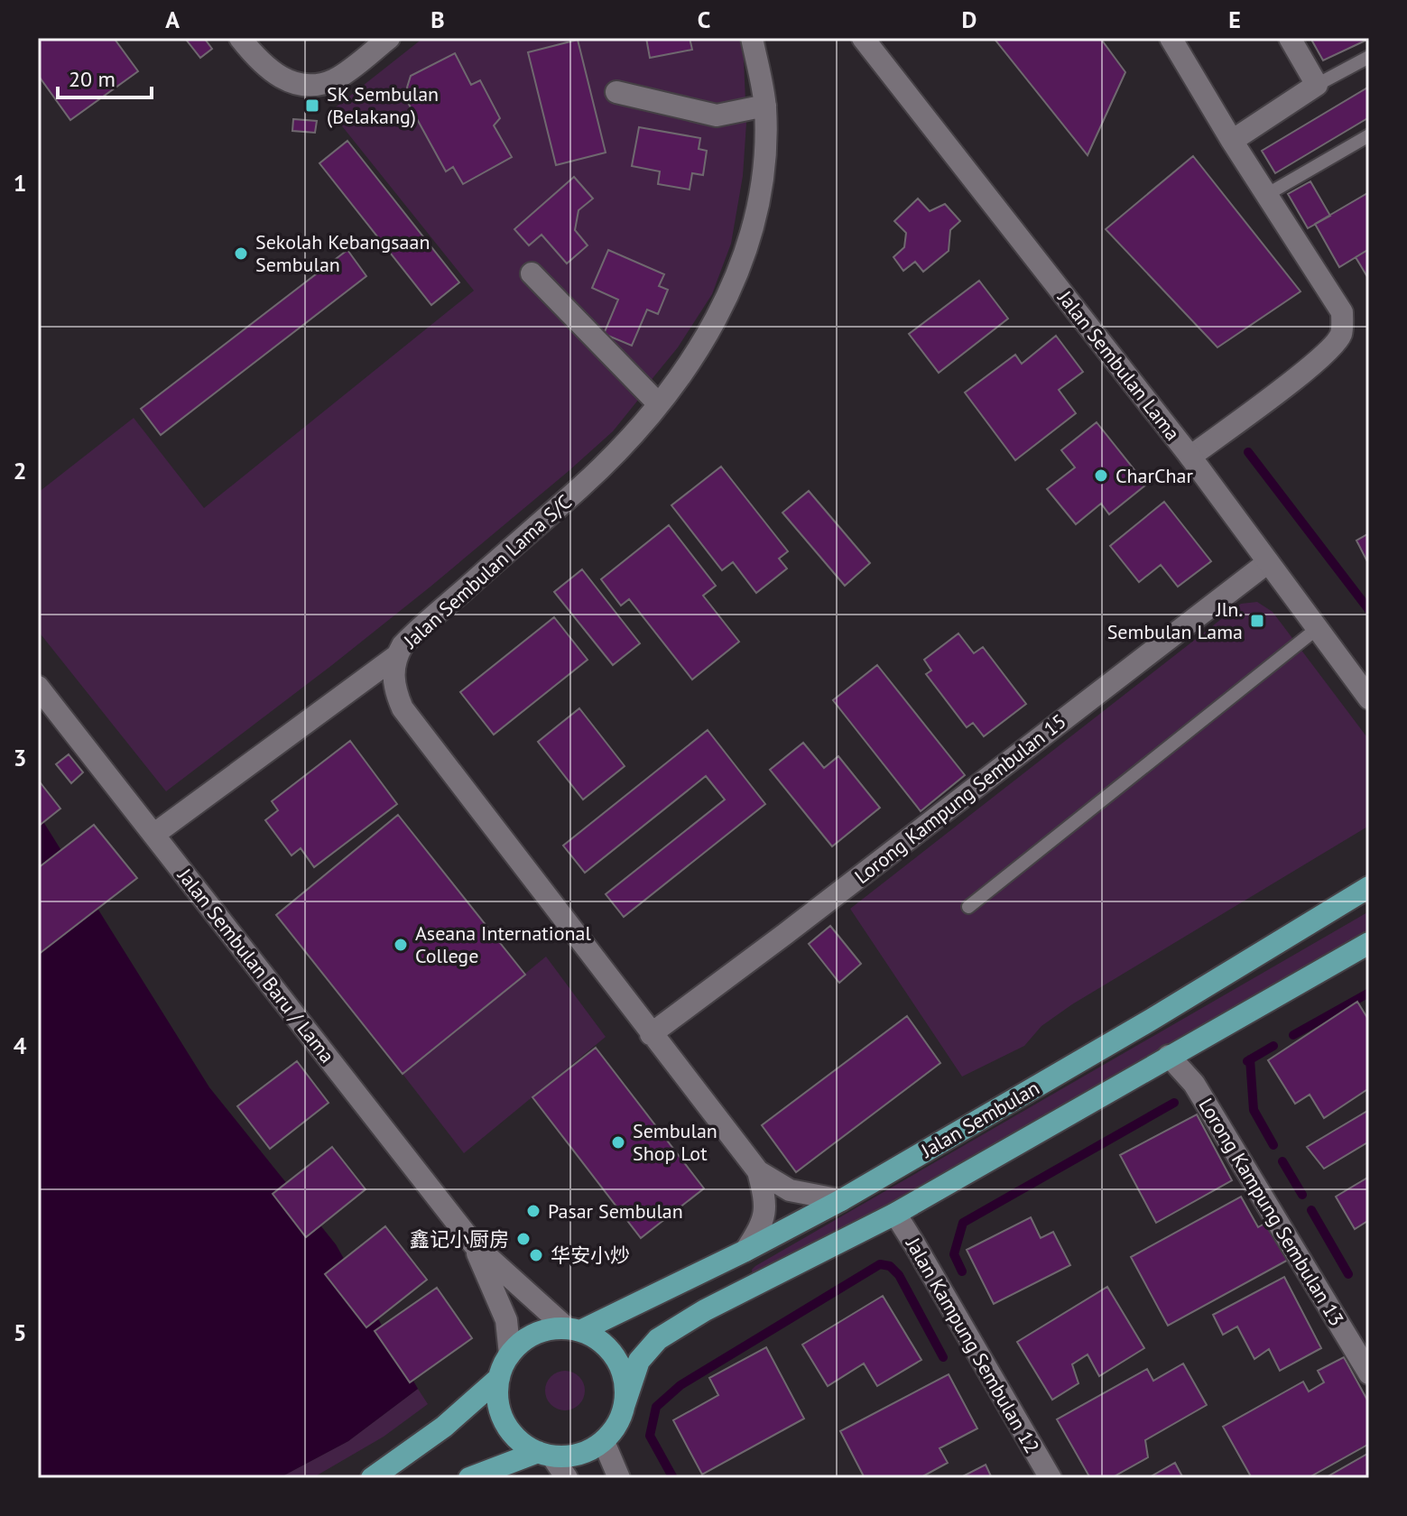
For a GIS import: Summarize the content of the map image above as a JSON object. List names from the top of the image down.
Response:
{
  "streets": {
    "main road": ["Jalan Sembulan"],
    "street": [
      "Jalan Sembulan Lama",
      "Jalan Sembulan Lama S/C",
      "Lorong Kampung Sembulan 15",
      "Jalan Sembulan Baru / Lama",
      "Lorong Kampung Sembulan 13",
      "Jalan Kampung Sembulan 12"
    ]
  },
  "crossings": [
    ["Jalan Sembulan Lama", "Lorong Kampung Sembulan 15"],
    ["Jalan Sembulan Lama S/C", "Lorong Kampung Sembulan 15"],
    ["Jalan Sembulan", "Lorong Kampung Sembulan 13"],
    ["Jalan Sembulan", "Jalan Kampung Sembulan 12"]
  ],
  "places": {
    "transit": ["SK Sembulan (Belakang)", "Jln. Sembulan Lama"],
    "other": [
      "Sekolah Kebangsaan Sembulan",
      "CharChar",
      "Aseana International College",
      "Sembulan Shop Lot",
      "Pasar Sembulan",
      "鑫记小厨房",
      "华安小炒"
    ]
  },
  "scale_bar": "20 m",
  "grid": {
    "columns": [
      "A",
      "B",
      "C",
      "D",
      "E"
    ],
    "rows": [
      "1",
      "2",
      "3",
      "4",
      "5"
    ]
  }
}
